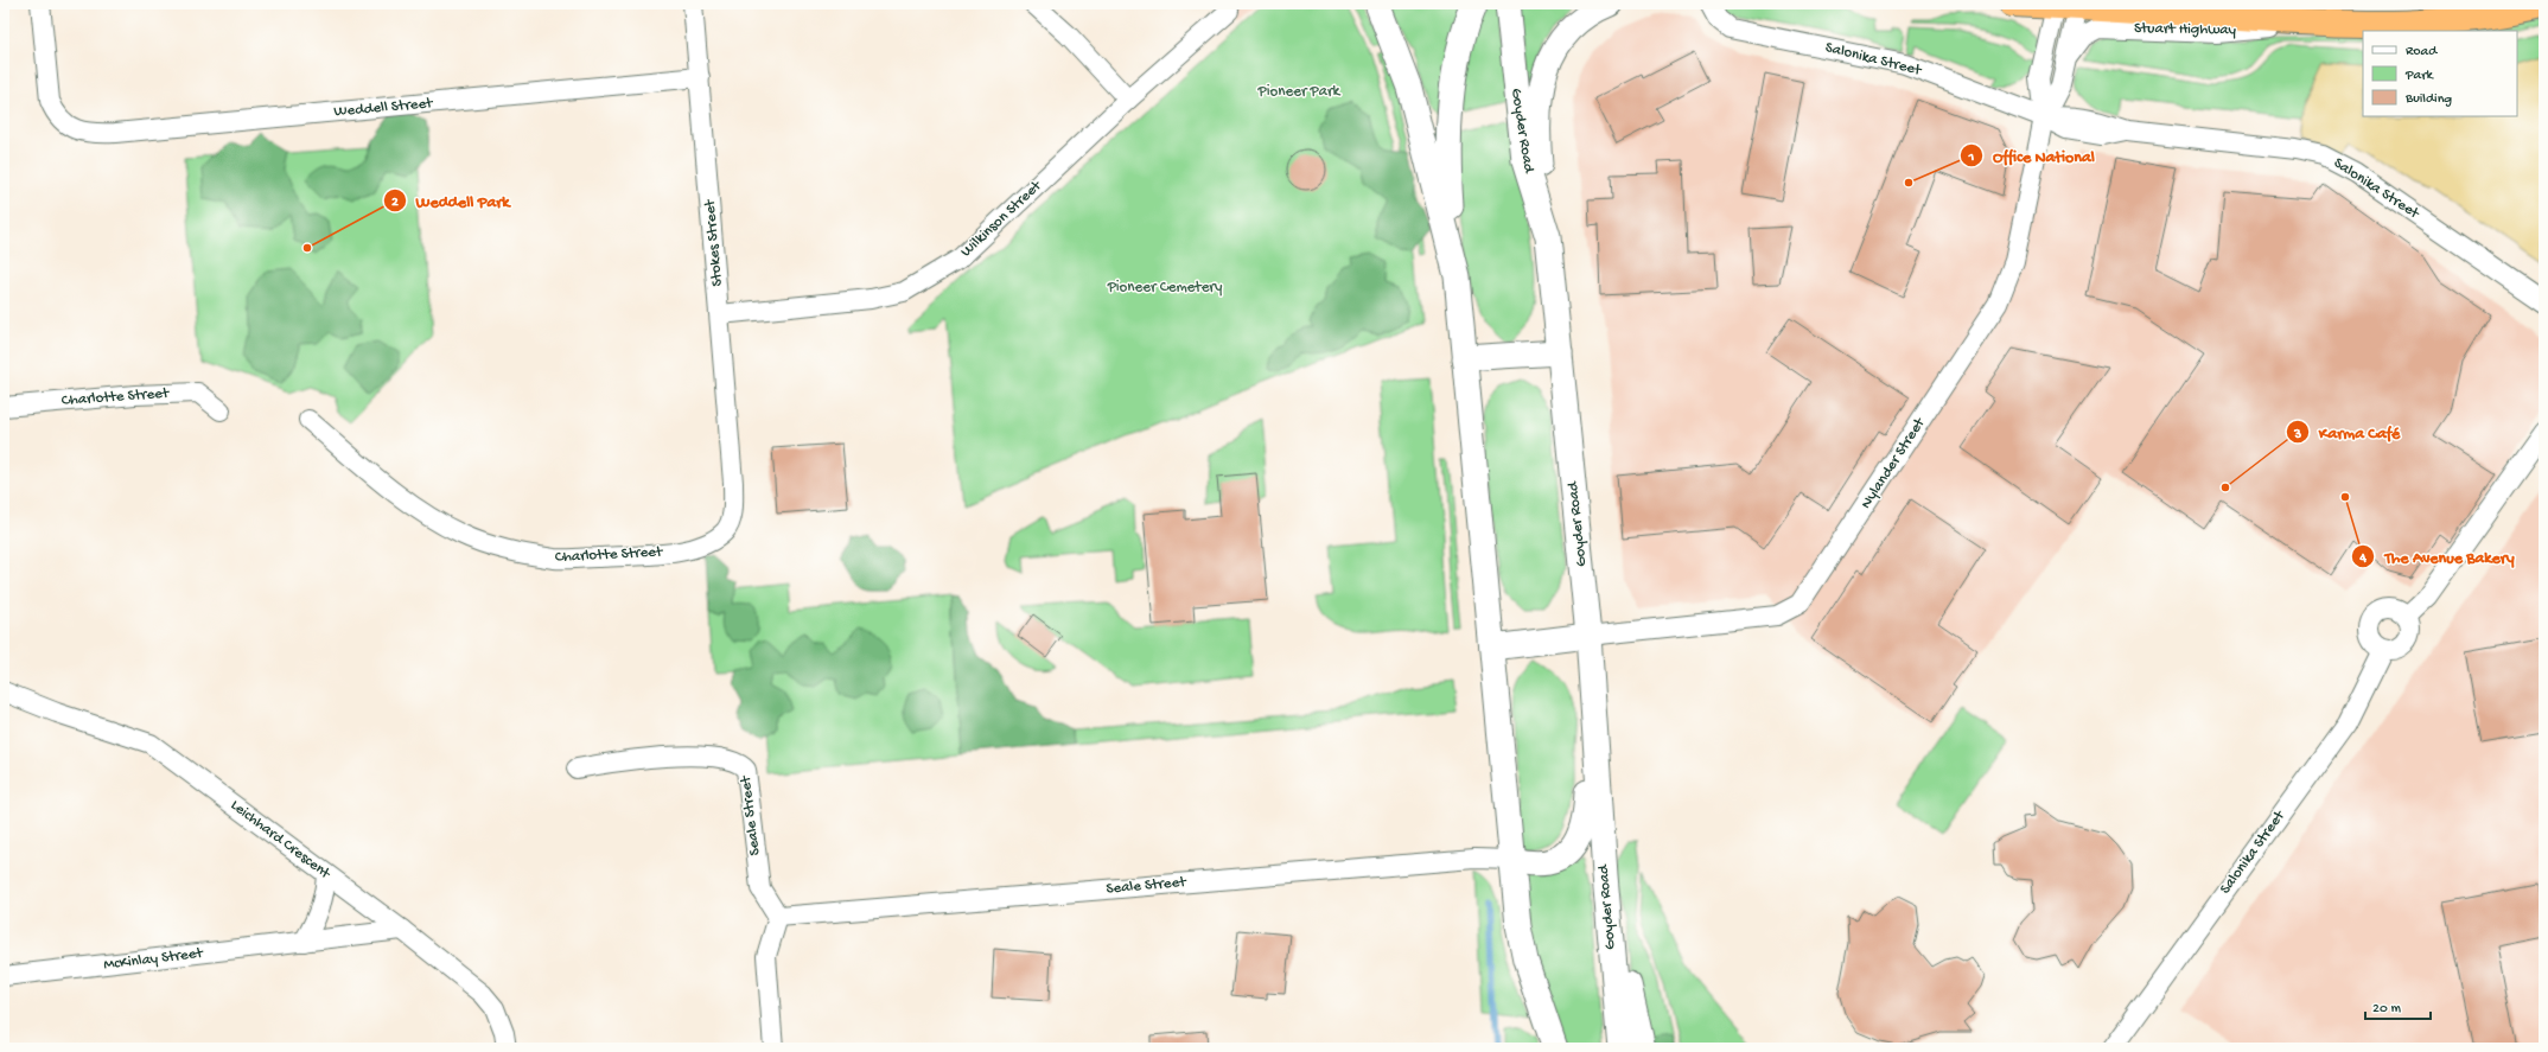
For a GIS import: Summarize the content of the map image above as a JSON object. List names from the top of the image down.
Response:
{
  "streets": {
    "highway": ["Stuart Highway"],
    "street": [
      "Salonika Street",
      "Weddell Street",
      "Goyder Road",
      "Wilkinson Street",
      "Stokes Street",
      "Charlotte Street",
      "Nylander Street",
      "Seale Street",
      "Leichhard Crescent",
      "McKinlay Street"
    ]
  },
  "crossings": [
    ["Stuart Highway", "Nylander Street"],
    ["Salonika Street", "Nylander Street"],
    ["Weddell Street", "Stokes Street"],
    ["Goyder Road", "Nylander Street"],
    ["Wilkinson Street", "Stokes Street"],
    ["Stokes Street", "Charlotte Street"],
    ["Leichhard Crescent", "McKinlay Street"]
  ],
  "parks": ["Pioneer Park", "Pioneer Cemetery"],
  "places": [
    "Office National",
    "Weddell Park",
    "Karma Café",
    "The Avenue Bakery"
  ],
  "legend": ["Road", "Park", "Building"],
  "scale_bar": "20 m"
}
